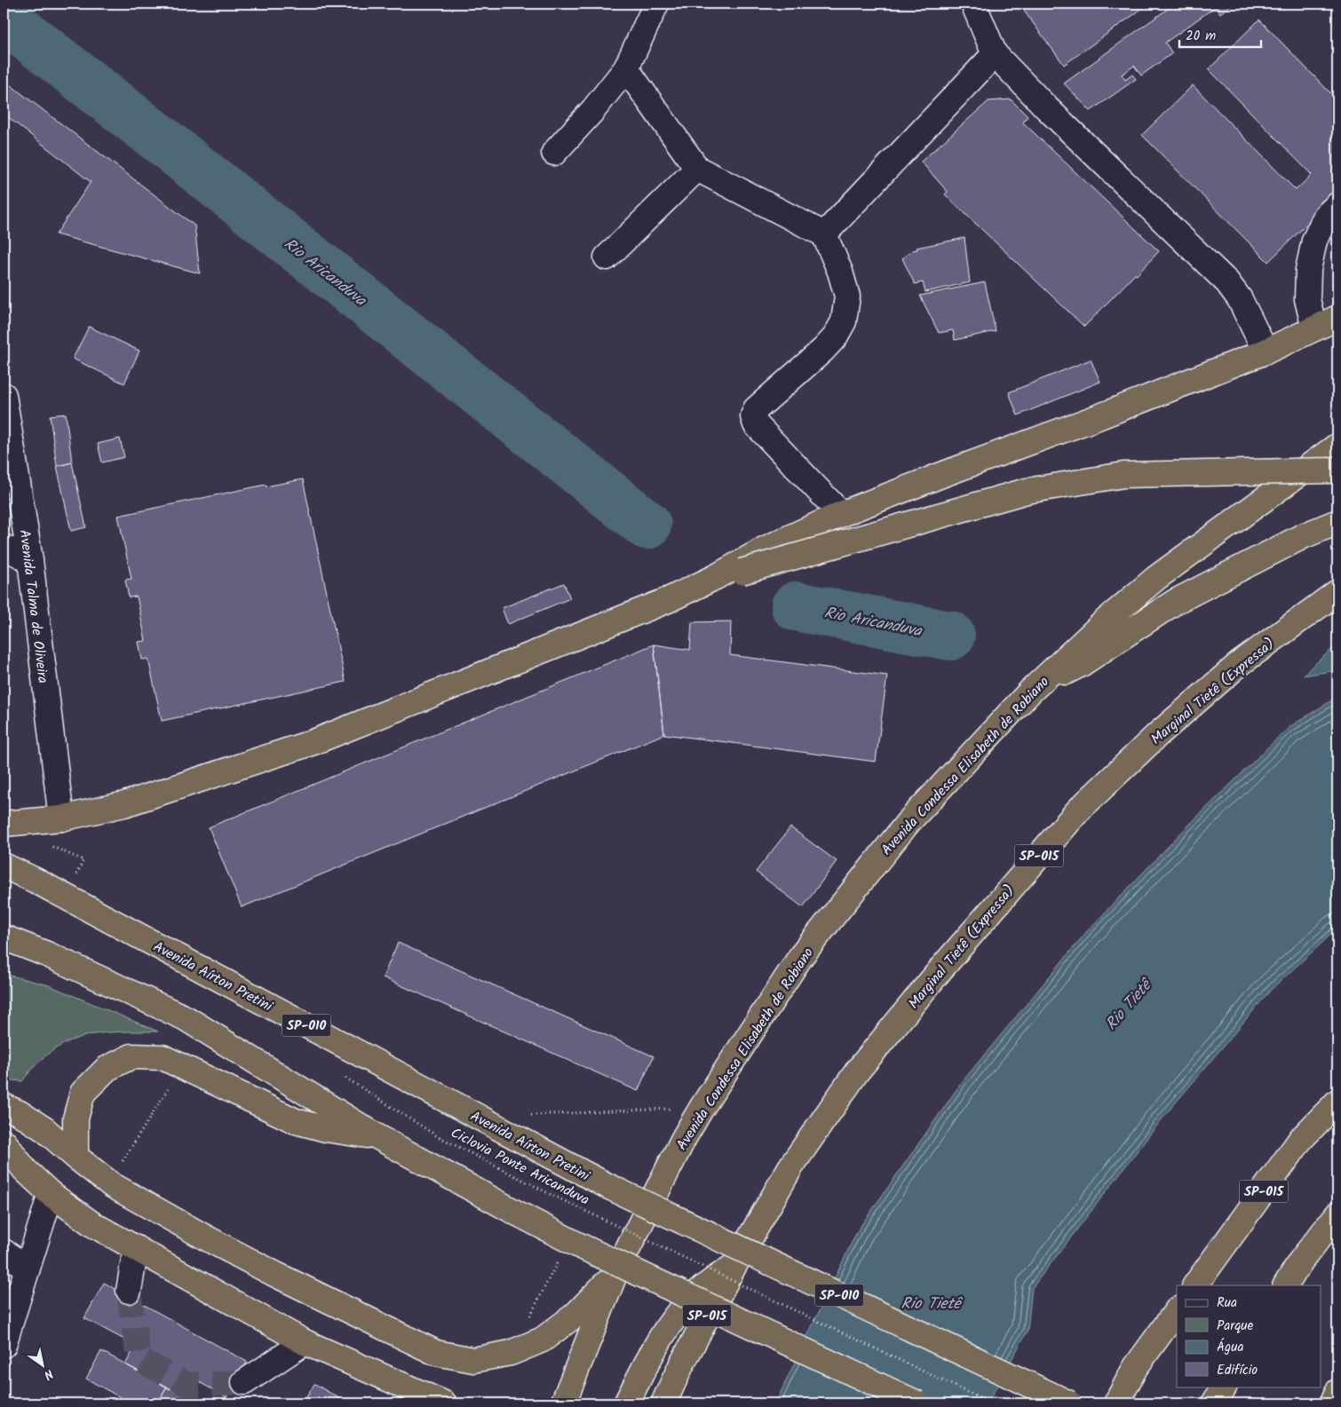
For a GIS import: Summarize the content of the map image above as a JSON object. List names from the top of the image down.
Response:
{
  "streets": {
    "highway": [
      "Marginal Tietê (Expressa)",
      "Avenida Condessa Elisabeth de Robiano",
      "SP-015",
      "Avenida Aírton Pretini",
      "SP-010"
    ],
    "street": ["Avenida Talma de Oliveira"],
    "path": ["Ciclovia Ponte Aricanduva"]
  },
  "crossings": [
    ["Marginal Tietê (Expressa)", "SP-015"]
  ],
  "water": ["Rio Aricanduva", "Rio Tietê"],
  "legend": [
    "Rua",
    "Parque",
    "Água",
    "Edifício"
  ],
  "scale_bar": "20 m",
  "north": "bottom right"
}
